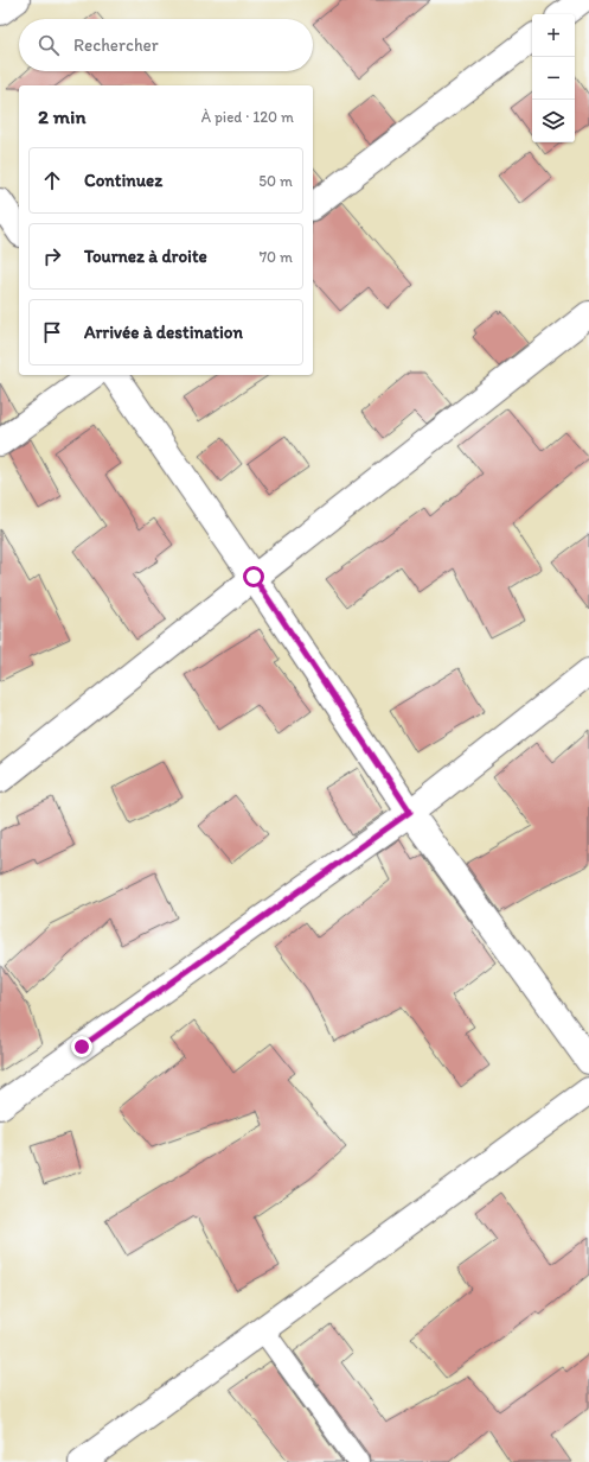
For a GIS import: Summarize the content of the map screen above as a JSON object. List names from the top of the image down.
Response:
{
  "page": {
    "map_buttons": ["+", "−"],
    "search": "Rechercher",
    "heading": ["2 min", "À pied · 120 m"],
    "list": [
      ["Continuez", "50 m"],
      ["Tournez à droite", "70 m"],
      "Arrivée à destination"
    ]
  }
}
